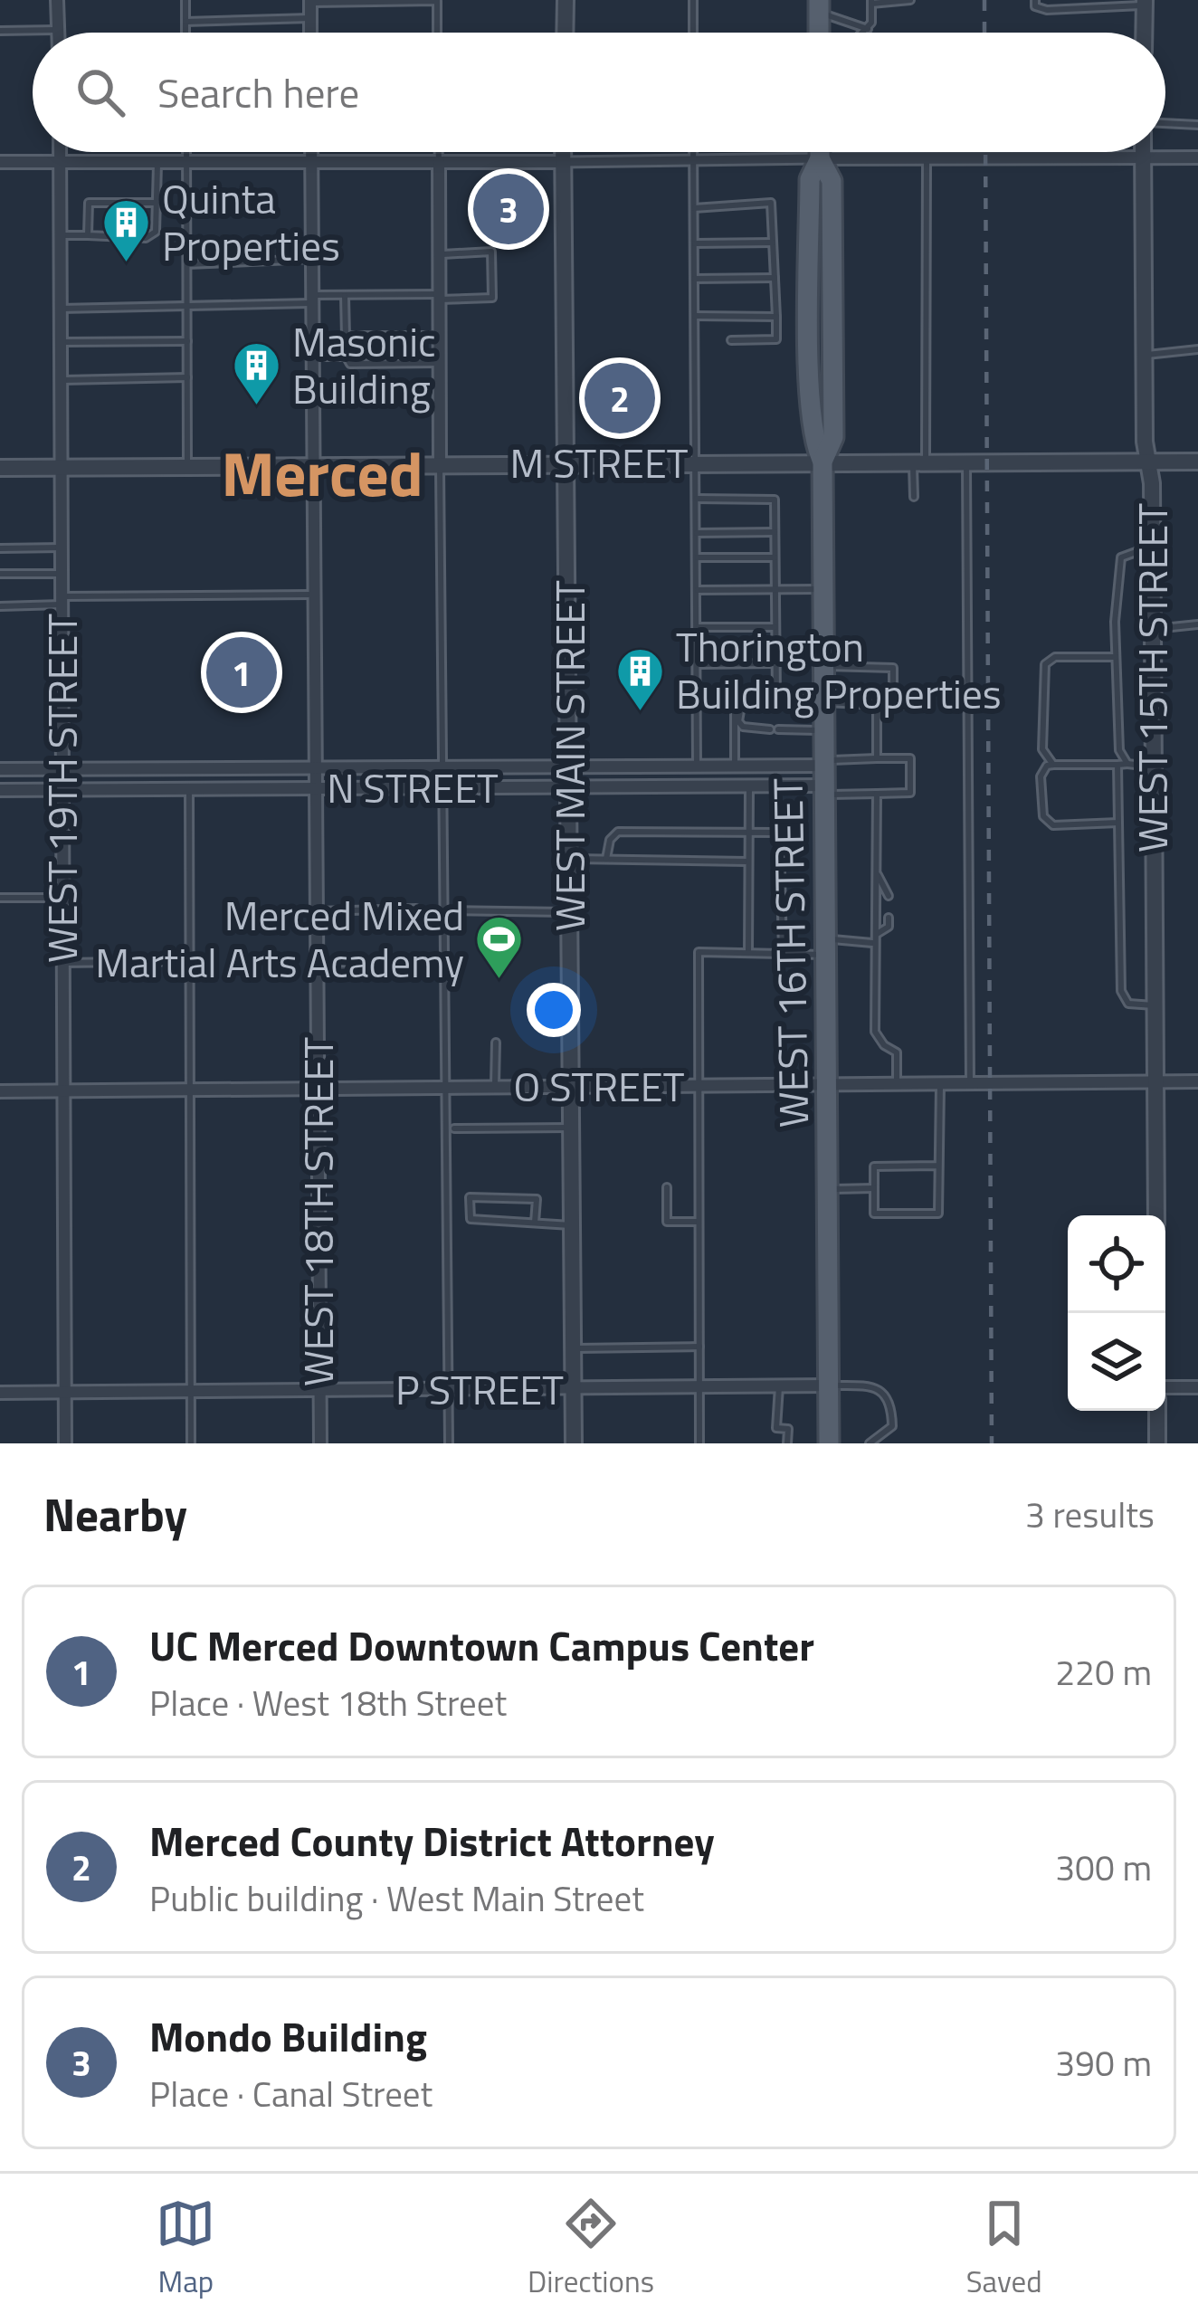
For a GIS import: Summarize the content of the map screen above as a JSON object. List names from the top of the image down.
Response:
{
  "streets": {
    "main road": ["WEST 16TH STREET"],
    "street": [
      "M STREET",
      "WEST 15TH STREET",
      "WEST MAIN STREET",
      "WEST 19TH STREET",
      "N STREET",
      "O STREET",
      "WEST 18TH STREET",
      "P STREET"
    ]
  },
  "crossings": [
    ["M STREET", "WEST 15TH STREET"],
    ["M STREET", "WEST MAIN STREET"],
    ["M STREET", "WEST 19TH STREET"],
    ["M STREET", "WEST 16TH STREET"],
    ["M STREET", "WEST 18TH STREET"],
    ["WEST 15TH STREET", "O STREET"],
    ["WEST MAIN STREET", "N STREET"],
    ["WEST MAIN STREET", "O STREET"],
    ["WEST MAIN STREET", "P STREET"],
    ["WEST 19TH STREET", "N STREET"],
    ["WEST 19TH STREET", "O STREET"],
    ["WEST 19TH STREET", "P STREET"],
    ["N STREET", "WEST 16TH STREET"],
    ["N STREET", "WEST 18TH STREET"],
    ["WEST 16TH STREET", "O STREET"],
    ["WEST 16TH STREET", "P STREET"],
    ["O STREET", "WEST 18TH STREET"],
    ["WEST 18TH STREET", "P STREET"]
  ],
  "districts": ["Merced"],
  "places": {
    "building": ["Quinta Properties", "Masonic Building", "Thorington Building Properties"],
    "sports": ["Merced Mixed Martial Arts Academy"]
  },
  "page": {
    "search": "Search here",
    "pins": ["3", "2", "1"],
    "heading": ["Nearby", "3 results"],
    "list": [
      {
        "mark": "1",
        "name": "UC Merced Downtown Campus Center",
        "note": "Place · West 18th Street",
        "value": "220 m"
      },
      {
        "mark": "2",
        "name": "Merced County District Attorney",
        "note": "Public building · West Main Street",
        "value": "300 m"
      },
      {
        "mark": "3",
        "name": "Mondo Building",
        "note": "Place · Canal Street",
        "value": "390 m"
      }
    ],
    "nav": ["Map", "Directions", "Saved"]
  }
}
